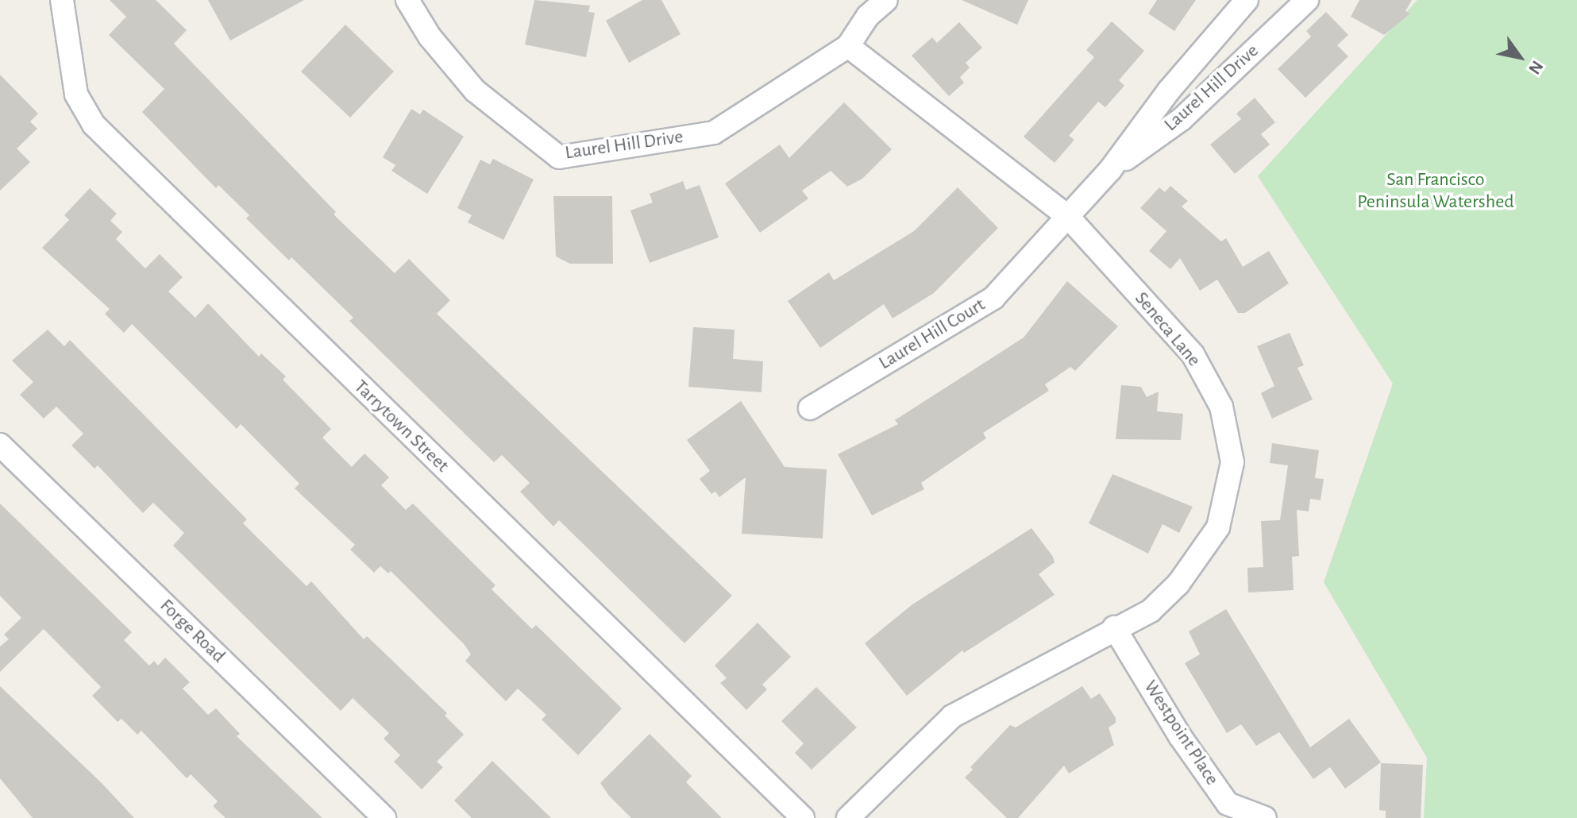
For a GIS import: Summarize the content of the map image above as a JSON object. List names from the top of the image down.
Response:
{
  "streets": {
    "street": [
      "Laurel Hill Drive",
      "Seneca Lane",
      "Laurel Hill Court",
      "Tarrytown Street",
      "Forge Road",
      "Westpoint Place"
    ]
  },
  "crossings": [
    ["Laurel Hill Drive", "Seneca Lane"],
    ["Laurel Hill Drive", "Laurel Hill Court"],
    ["Seneca Lane", "Laurel Hill Court"],
    ["Seneca Lane", "Westpoint Place"]
  ],
  "parks": ["San Francisco Peninsula Watershed"],
  "north": "bottom right"
}
